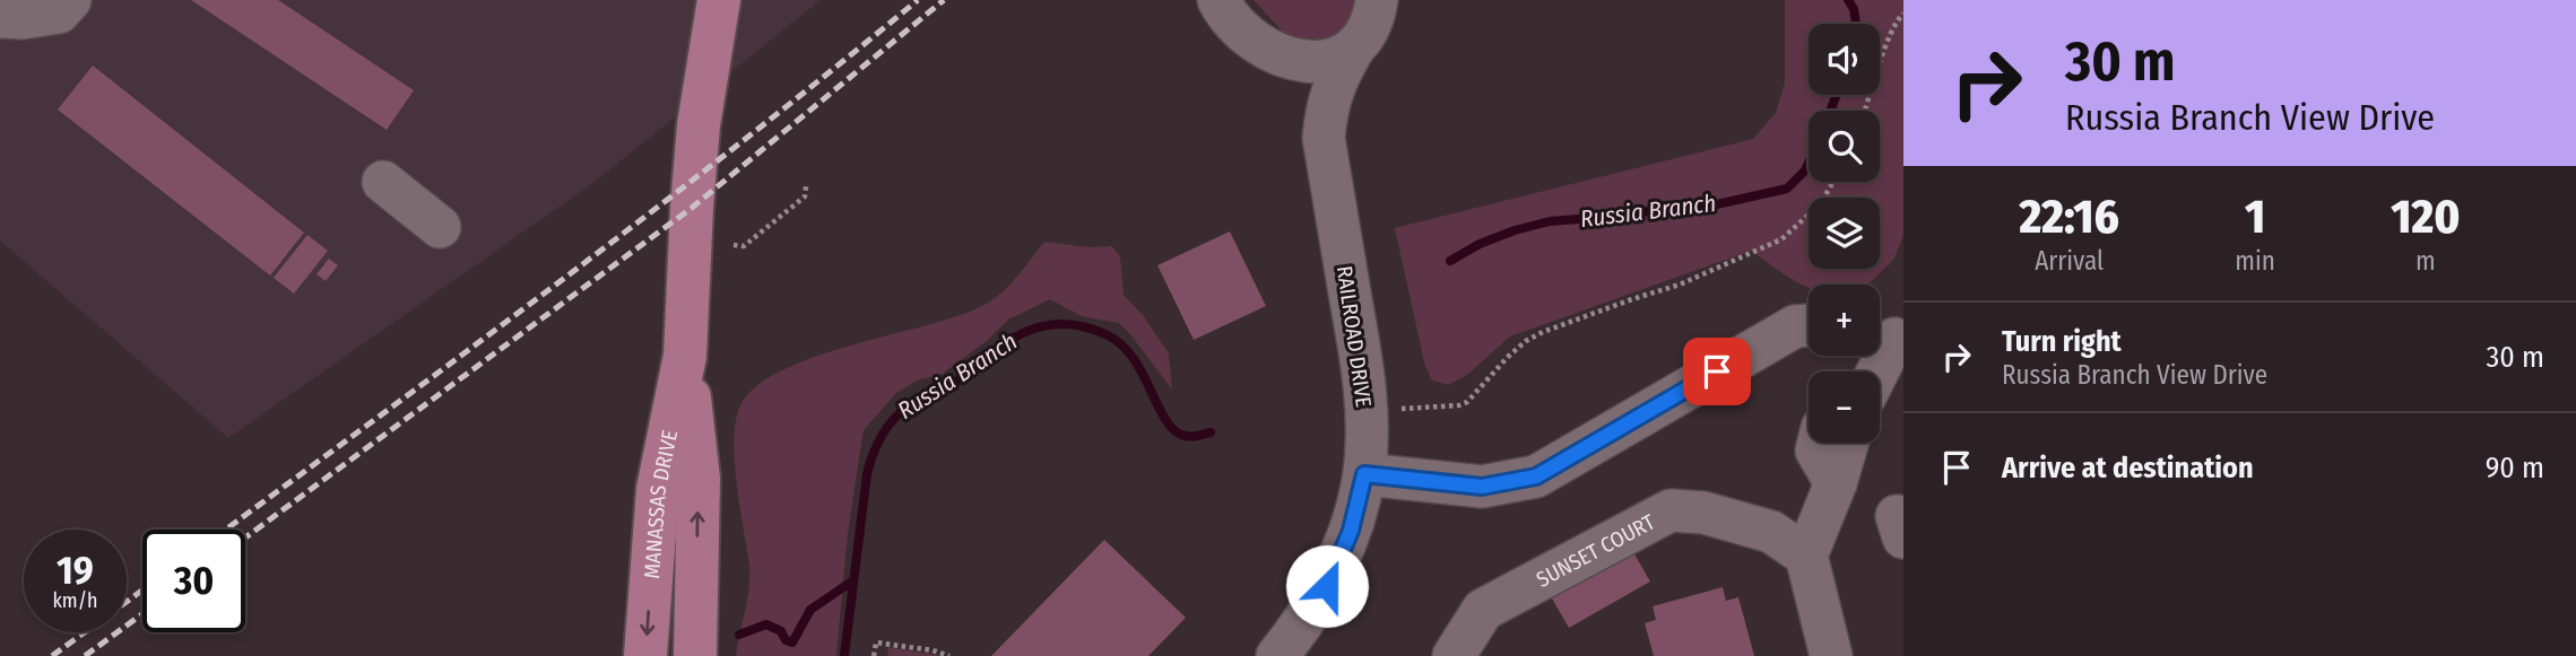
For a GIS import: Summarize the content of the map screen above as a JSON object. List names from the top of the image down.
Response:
{
  "streets": {
    "main road": ["MANASSAS DRIVE"],
    "street": ["RAILROAD DRIVE", "SUNSET COURT"]
  },
  "water": ["Russia Branch"],
  "page": {
    "turn": ["30 m", "Russia Branch View Drive"],
    "map_buttons": ["+", "−"],
    "eta": [
      "22:16",
      "Arrival",
      "1",
      "min",
      "120",
      "m"
    ],
    "list": [
      {
        "name": "Turn right",
        "note": "Russia Branch View Drive",
        "value": "30 m"
      },
      {
        "name": "Arrive at destination",
        "value": "90 m"
      }
    ],
    "speed": "19 km/h",
    "limit": "30"
  }
}
